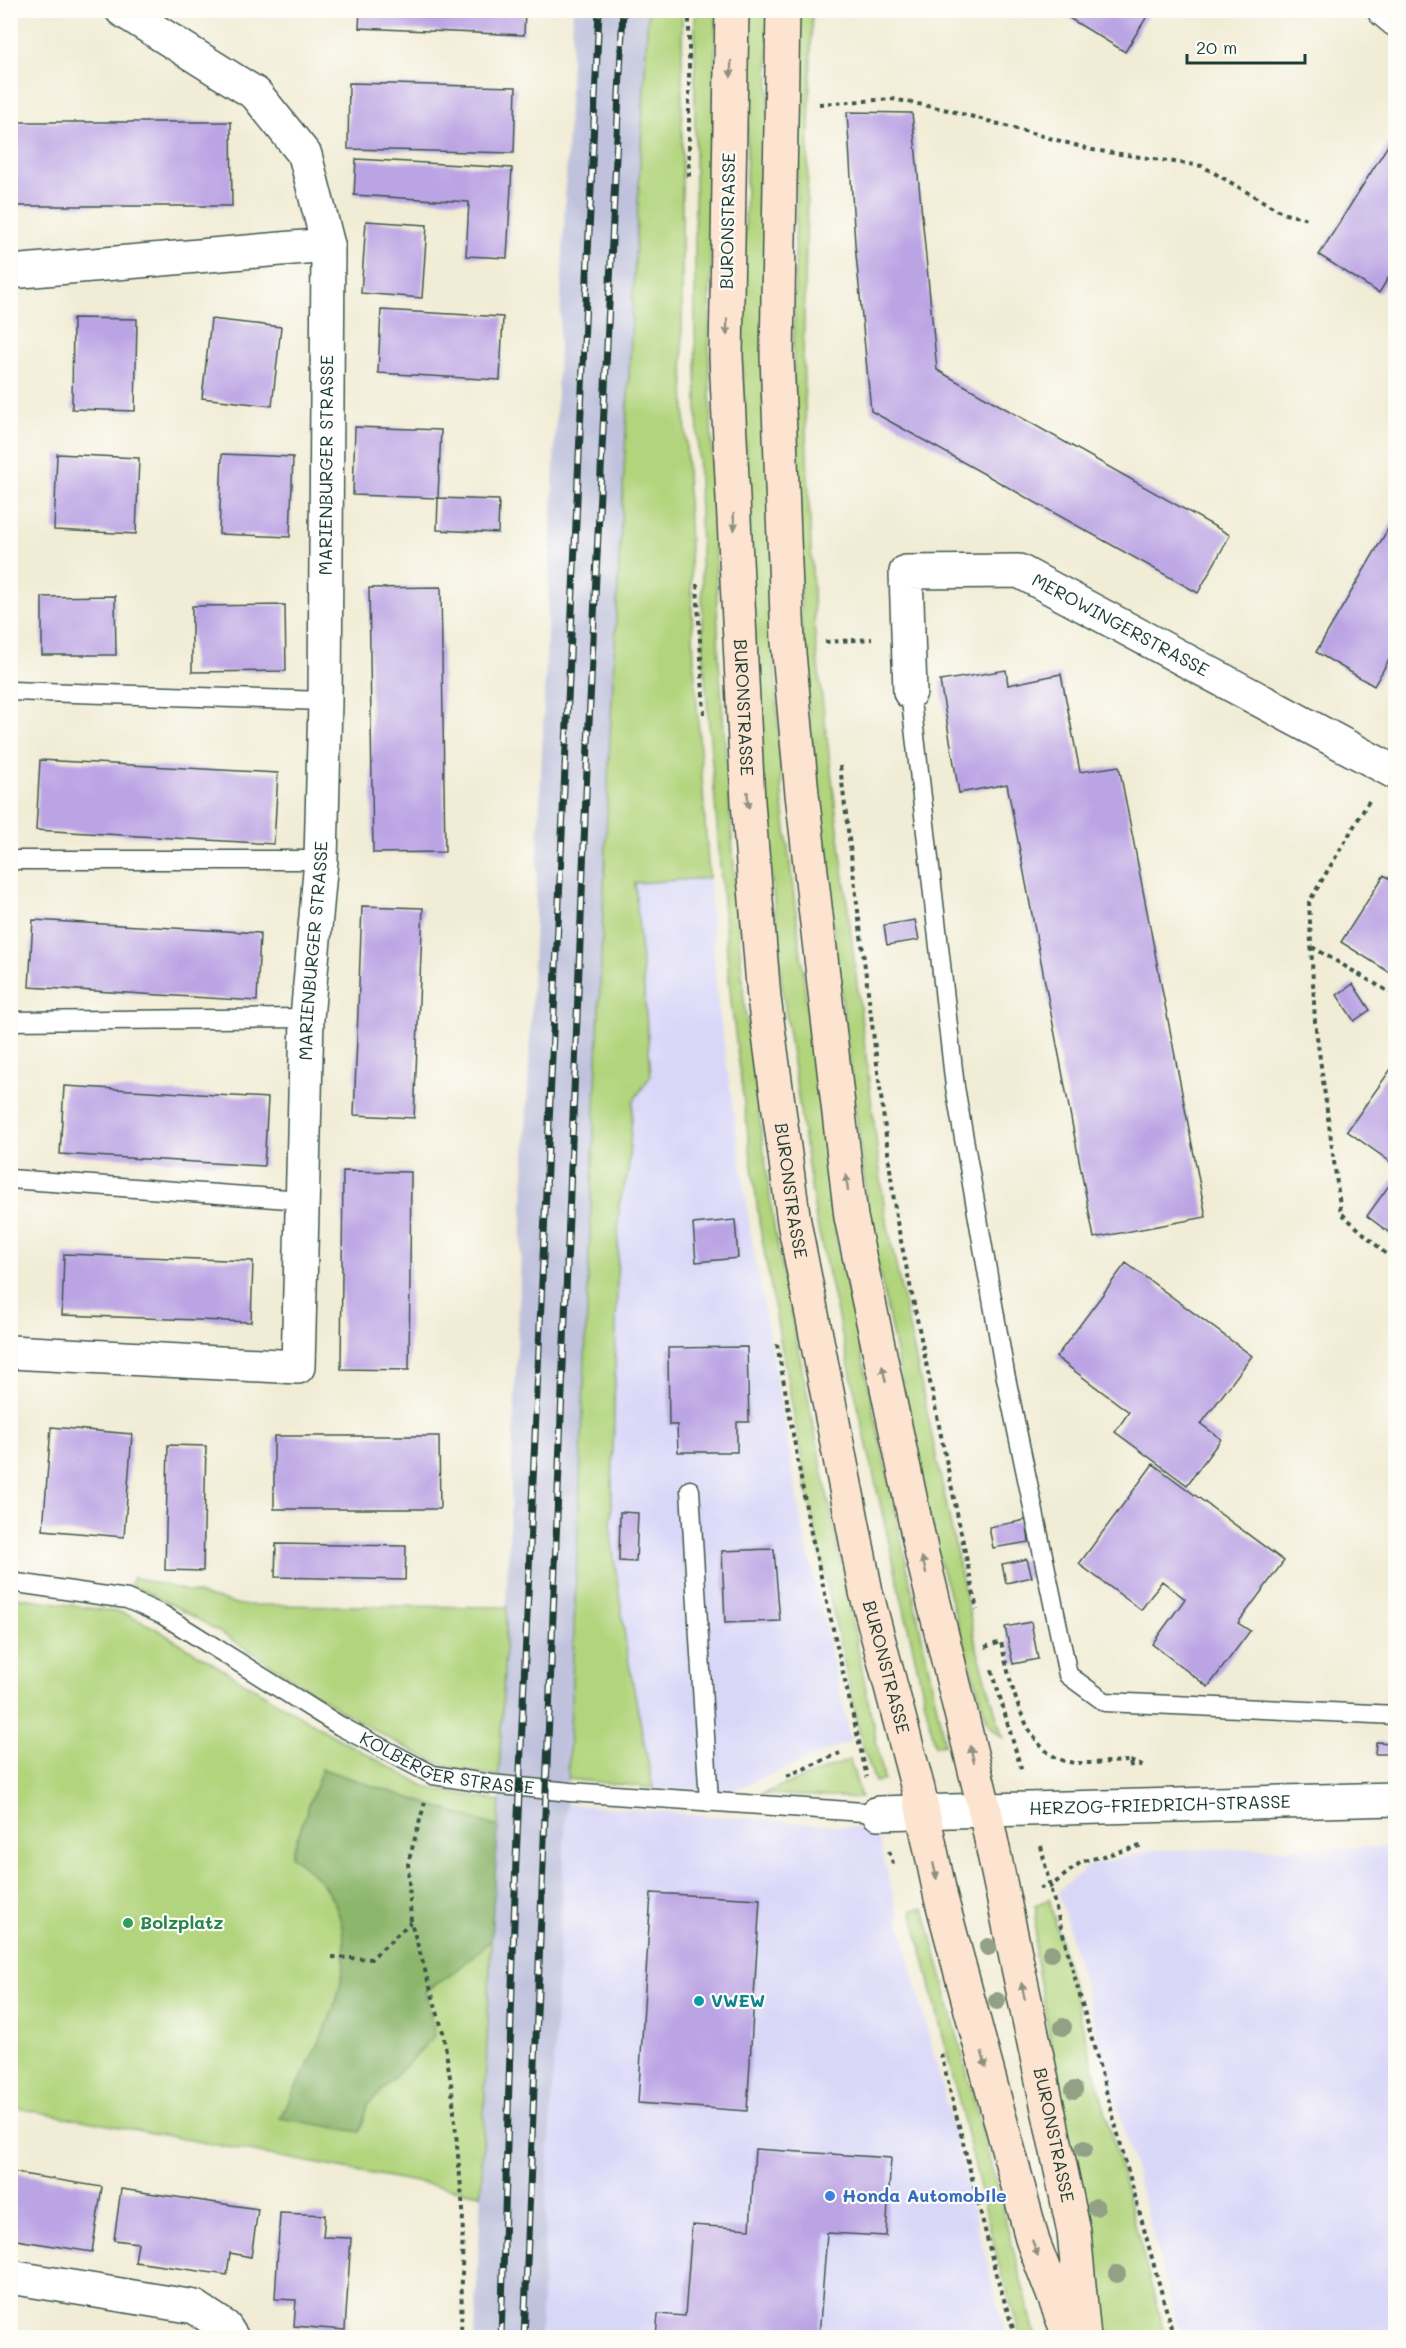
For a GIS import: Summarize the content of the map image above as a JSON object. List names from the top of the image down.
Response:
{
  "streets": {
    "street": [
      "BURONSTRASSE",
      "MARIENBURGER STRASSE",
      "MEROWINGERSTRASSE",
      "KOLBERGER STRASSE",
      "HERZOG-FRIEDRICH-STRASSE"
    ]
  },
  "crossings": [
    ["BURONSTRASSE", "KOLBERGER STRASSE"],
    ["BURONSTRASSE", "HERZOG-FRIEDRICH-STRASSE"],
    ["KOLBERGER STRASSE", "HERZOG-FRIEDRICH-STRASSE"]
  ],
  "places": ["Bolzplatz", "VWEW", "Honda Automobile"],
  "scale_bar": "20 m"
}
